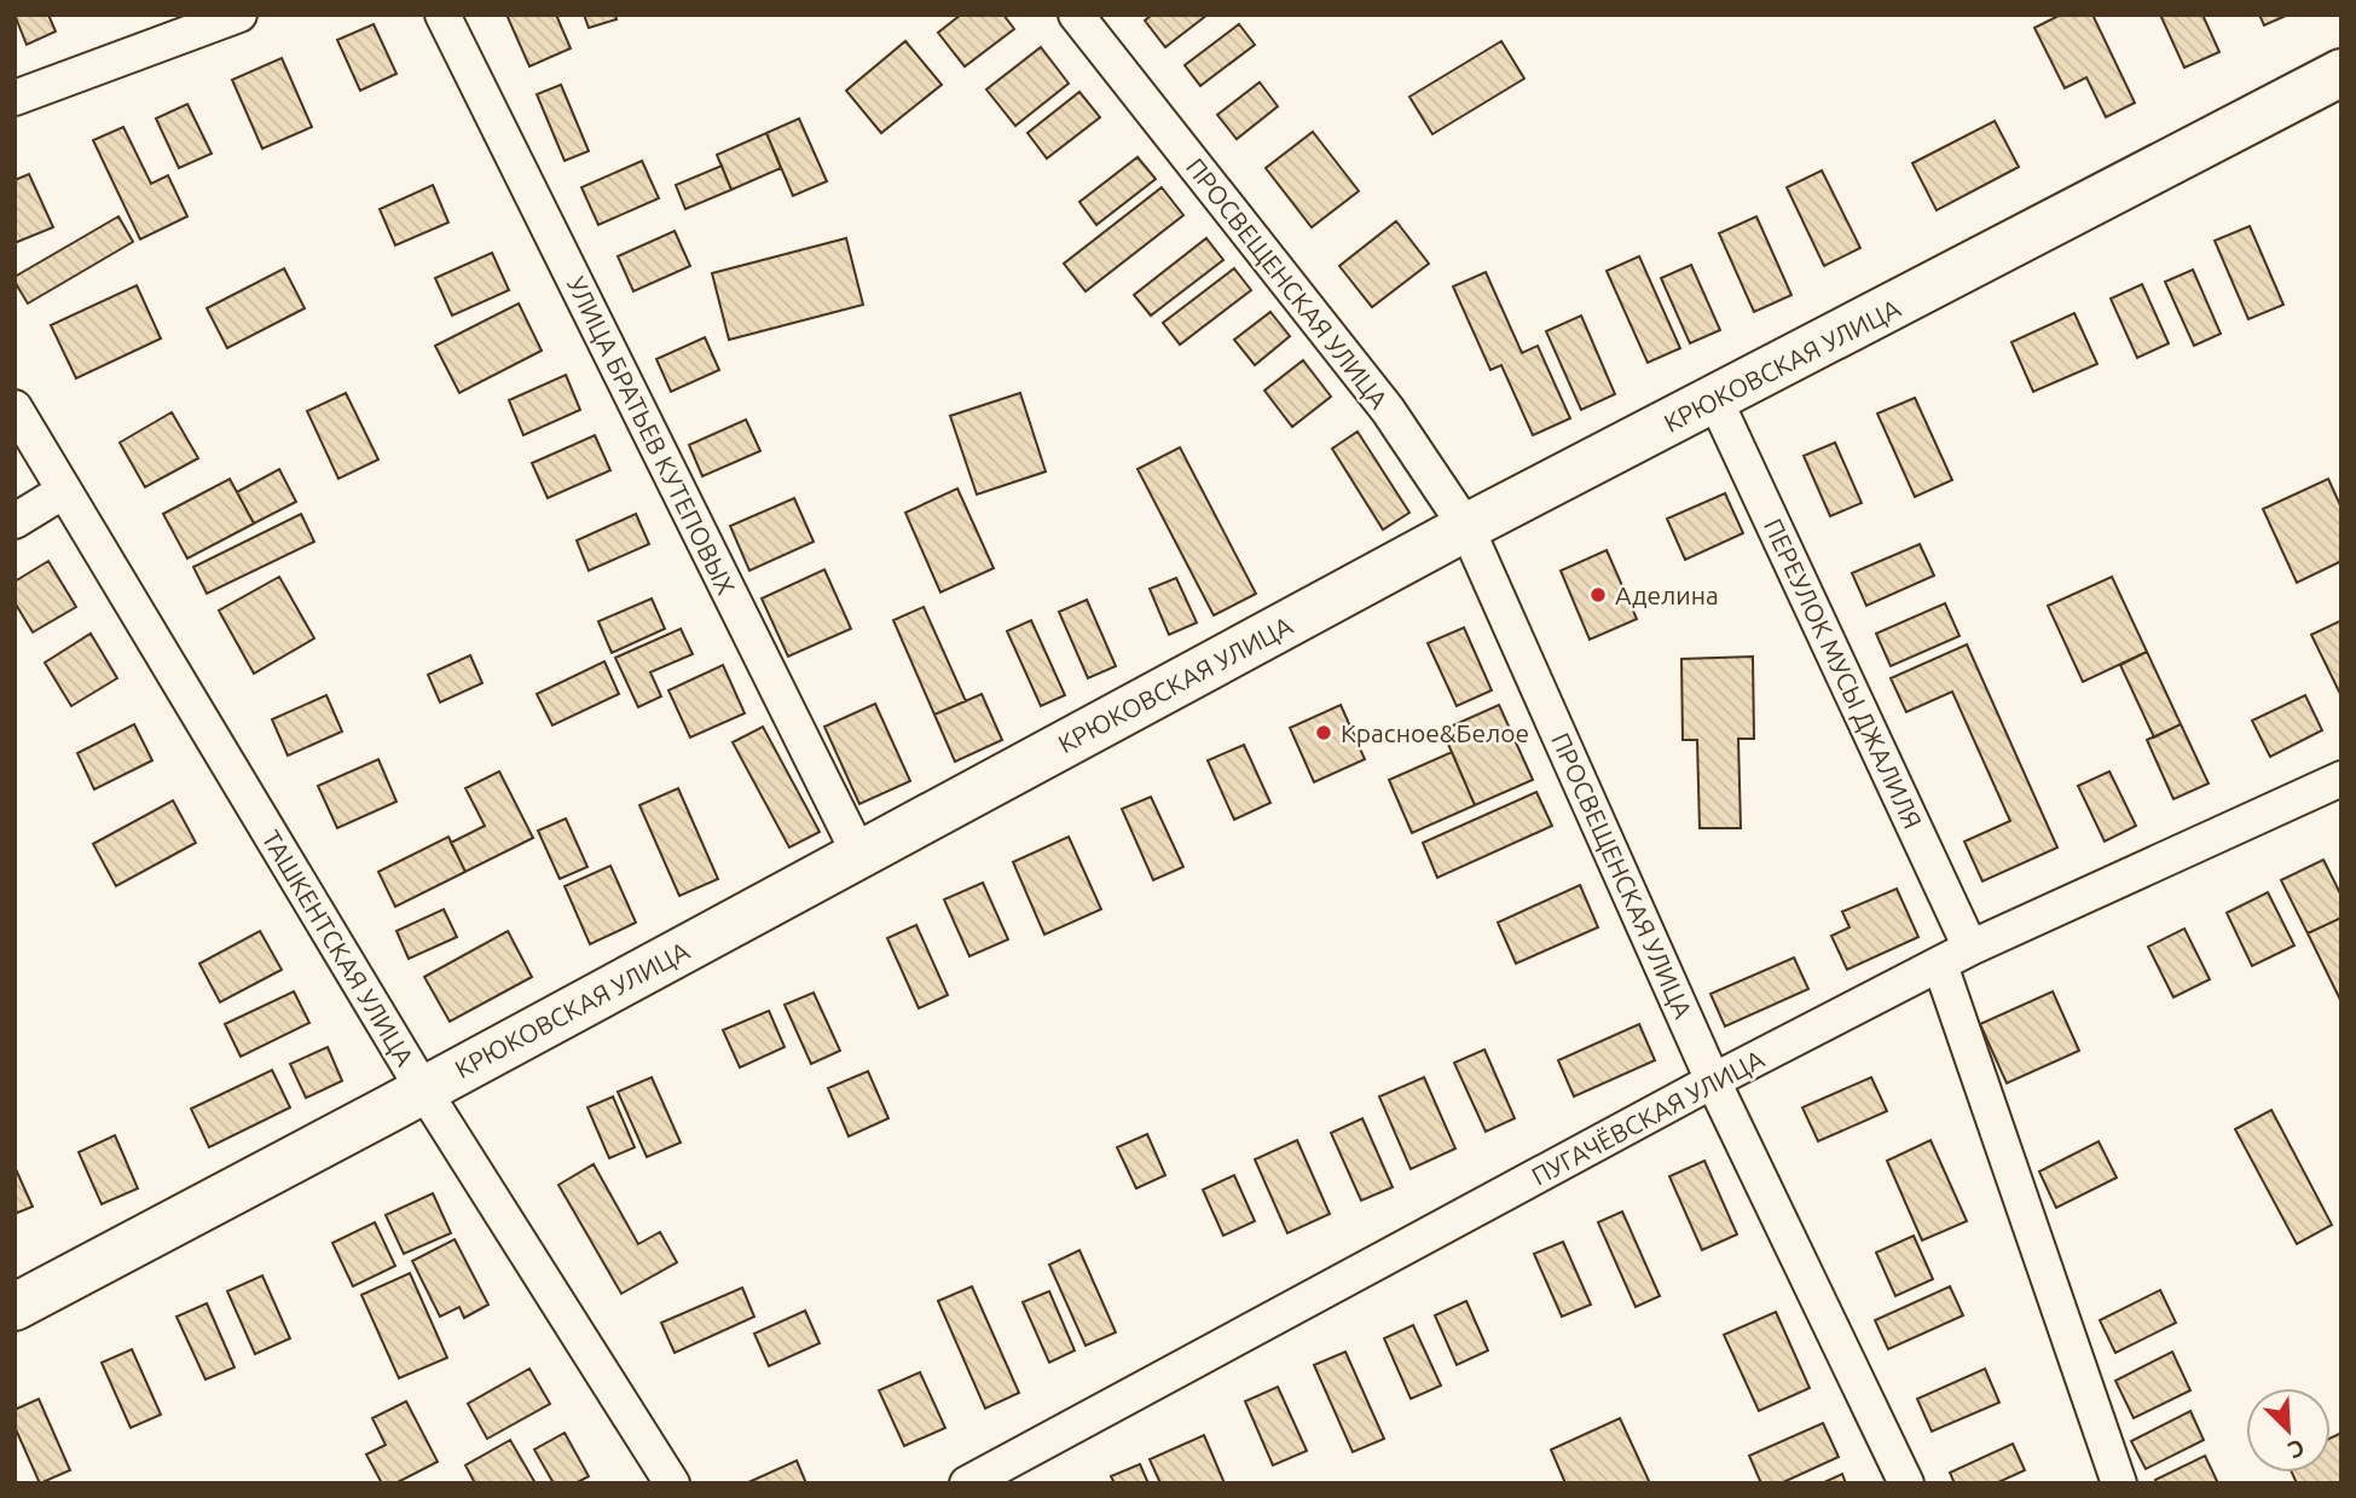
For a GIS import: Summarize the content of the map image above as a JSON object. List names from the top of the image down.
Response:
{
  "streets": {
    "street": [
      "ПРОСВЕЩЕНСКАЯ УЛИЦА",
      "КРЮКОВСКАЯ УЛИЦА",
      "УЛИЦА БРАТЬЕВ КУТЕПОВЫХ",
      "ПЕРЕУЛОК МУСЫ ДЖАЛИЛЯ",
      "ТАШКЕНТСКАЯ УЛИЦА",
      "ПУГАЧЁВСКАЯ УЛИЦА"
    ]
  },
  "crossings": [
    ["ПРОСВЕЩЕНСКАЯ УЛИЦА", "КРЮКОВСКАЯ УЛИЦА"],
    ["ПРОСВЕЩЕНСКАЯ УЛИЦА", "ПУГАЧЁВСКАЯ УЛИЦА"],
    ["КРЮКОВСКАЯ УЛИЦА", "УЛИЦА БРАТЬЕВ КУТЕПОВЫХ"],
    ["КРЮКОВСКАЯ УЛИЦА", "ПЕРЕУЛОК МУСЫ ДЖАЛИЛЯ"],
    ["КРЮКОВСКАЯ УЛИЦА", "ТАШКЕНТСКАЯ УЛИЦА"],
    ["ПЕРЕУЛОК МУСЫ ДЖАЛИЛЯ", "ПУГАЧЁВСКАЯ УЛИЦА"]
  ],
  "places": ["Аделина", "Красное&Белое"],
  "north": "bottom right"
}
